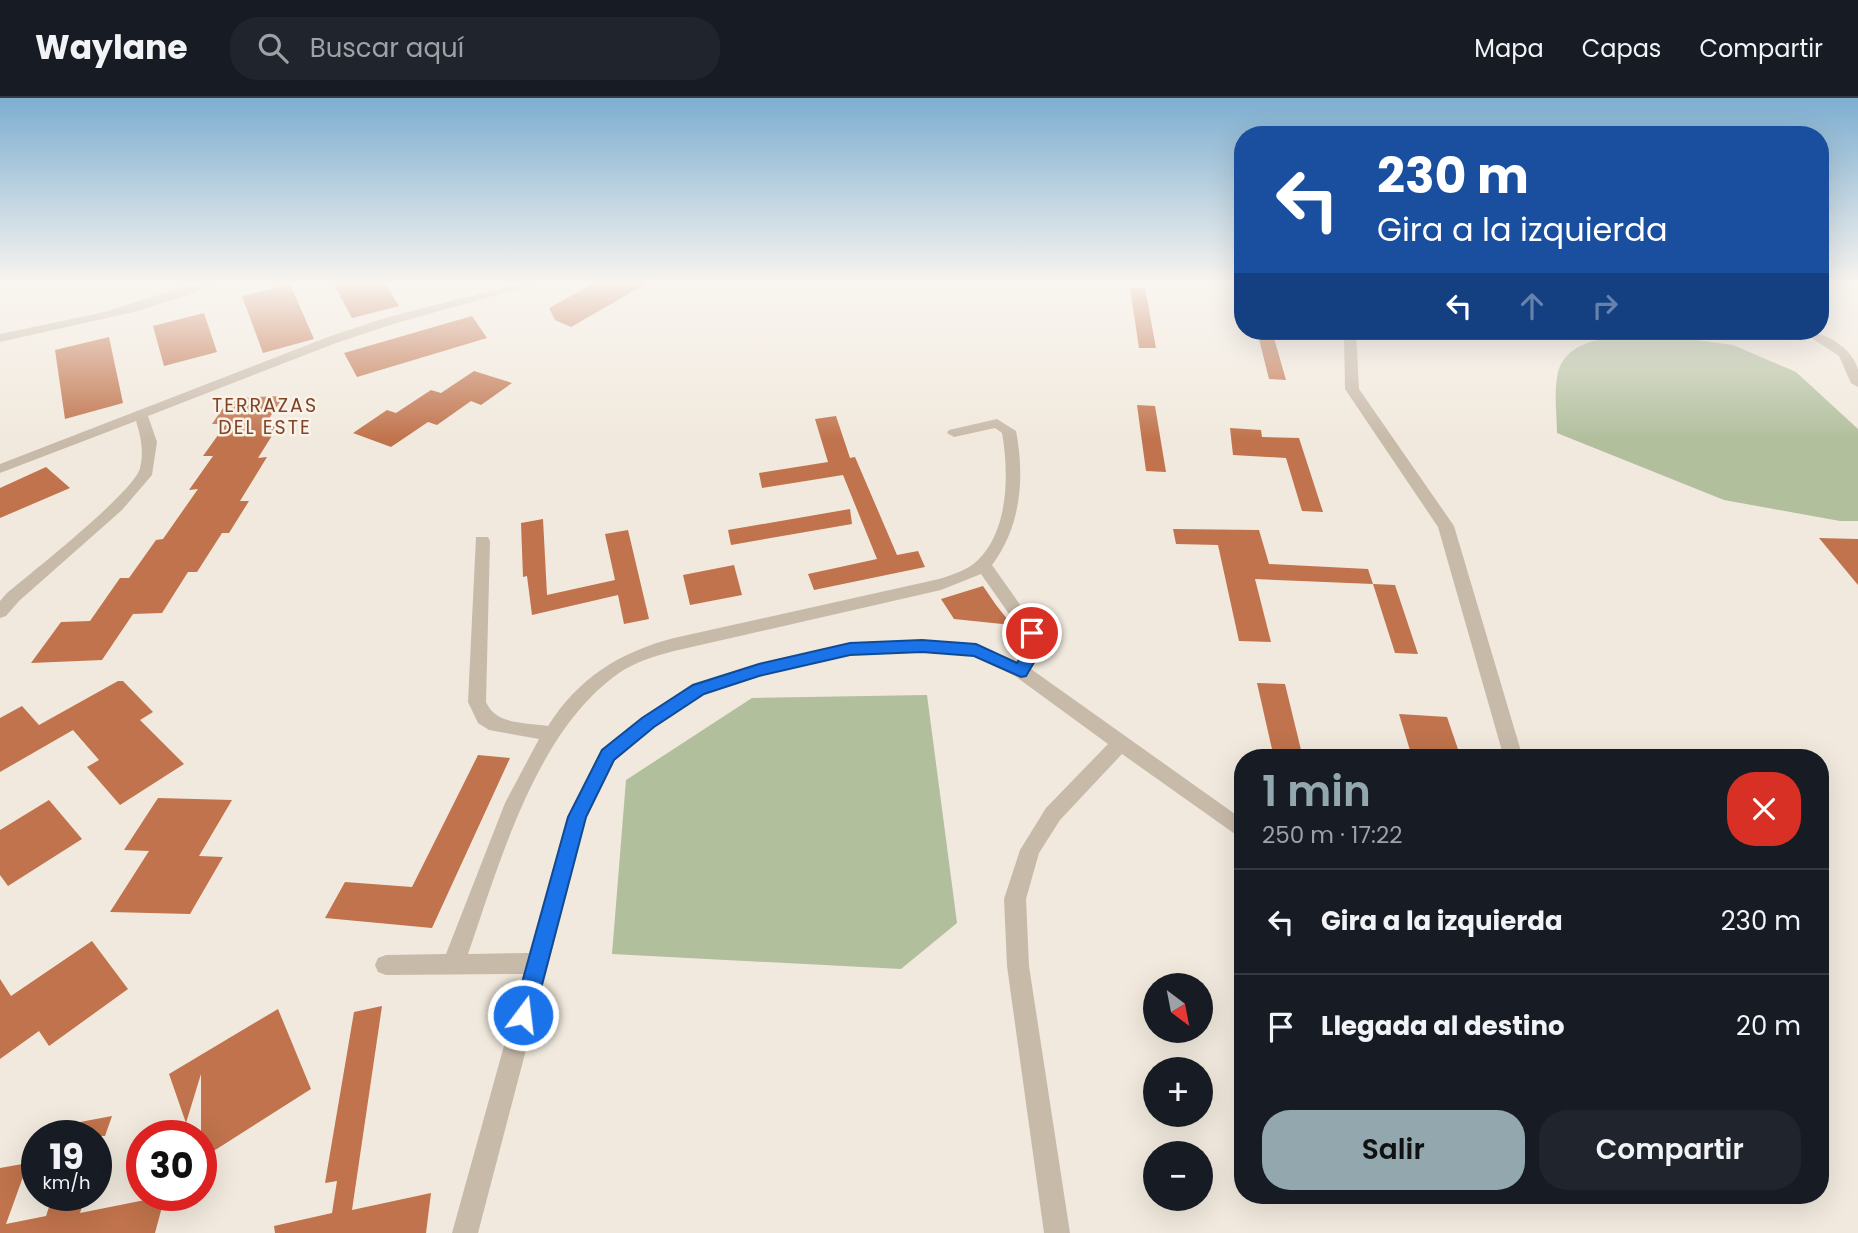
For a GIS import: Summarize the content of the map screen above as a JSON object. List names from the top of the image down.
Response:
{
  "districts": ["TERRAZAS DEL ESTE"],
  "north": "bottom right",
  "page": {
    "header": "Waylane",
    "search": "Buscar aquí",
    "nav": ["Mapa", "Capas", "Compartir"],
    "turn": ["230 m", "Gira a la izquierda"],
    "heading": ["1 min", "250 m · 17:22"],
    "list": [
      {
        "name": "Gira a la izquierda",
        "value": "230 m"
      },
      {
        "name": "Llegada al destino",
        "value": "20 m"
      }
    ],
    "map_buttons": ["+", "−"],
    "buttons": ["Salir", "Compartir"],
    "speed": "19 km/h",
    "limit": "30"
  }
}
